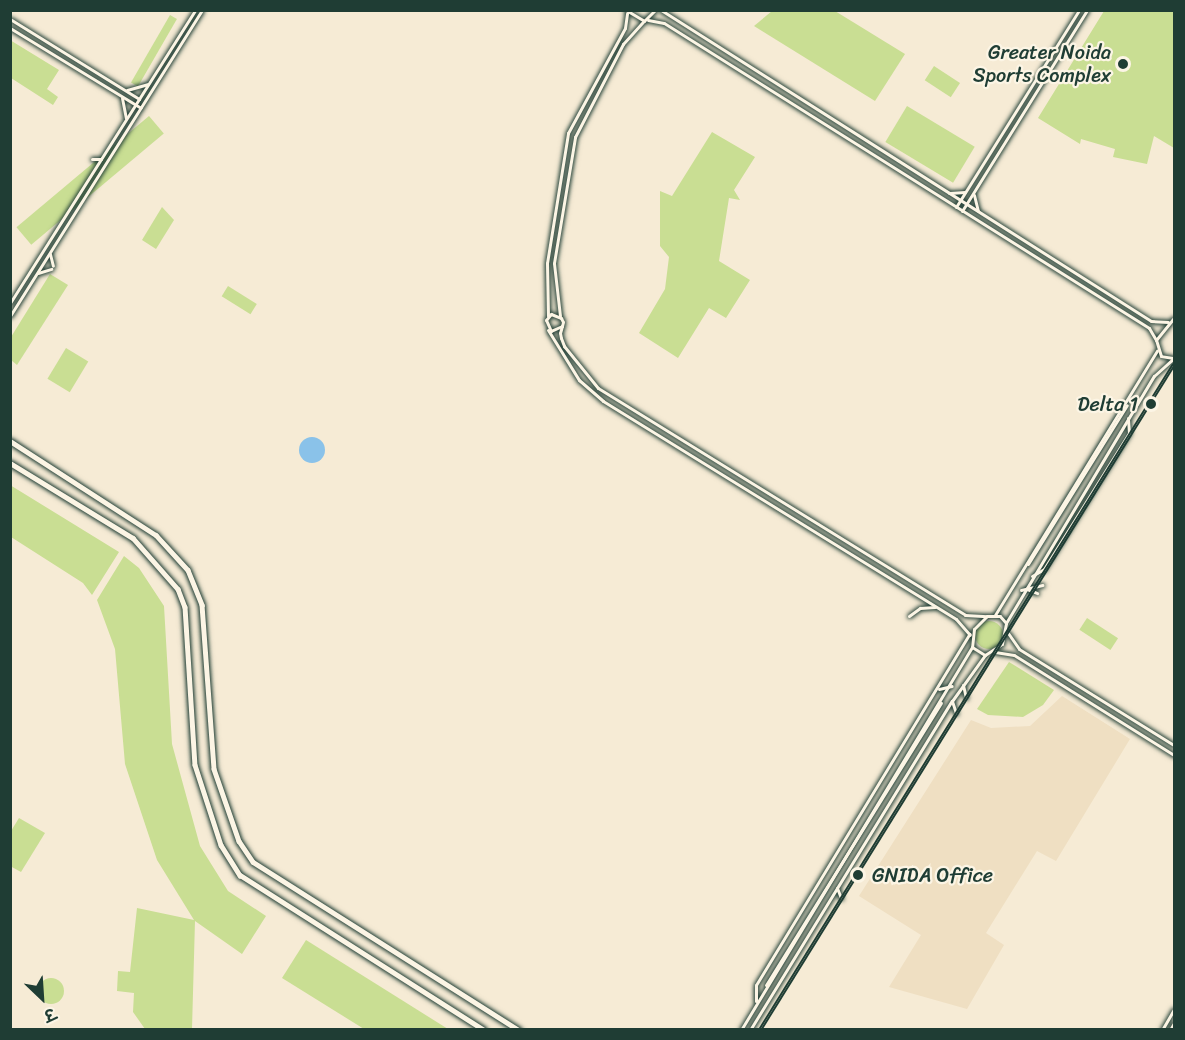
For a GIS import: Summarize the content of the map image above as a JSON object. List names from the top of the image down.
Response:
{
  "places": ["Greater Noida Sports Complex", "Delta 1", "GNIDA Office"],
  "north": "bottom right"
}
